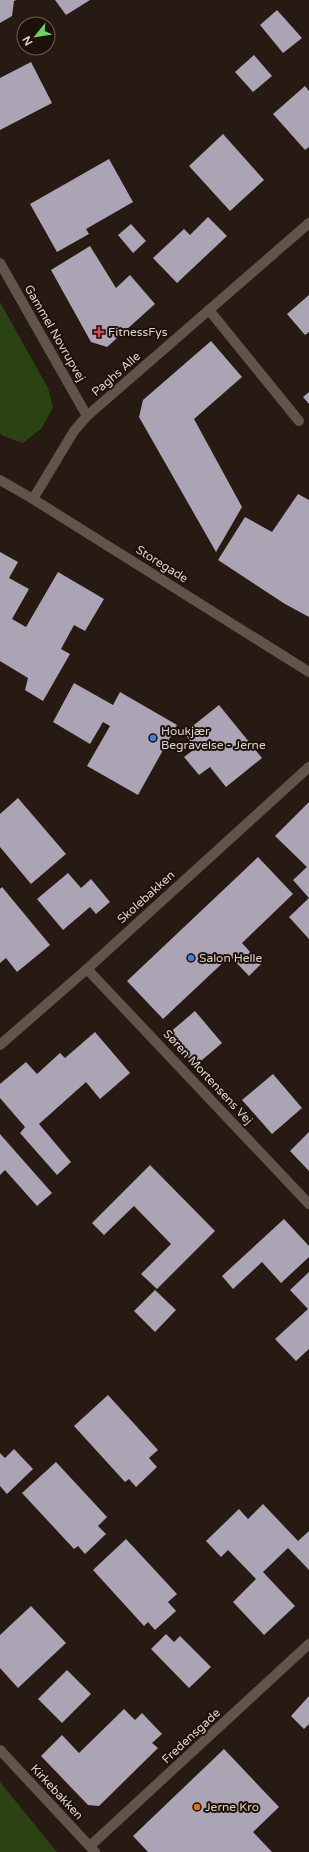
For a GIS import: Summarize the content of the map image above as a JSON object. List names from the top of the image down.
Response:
{
  "streets": {
    "street": [
      "Gammel Novrupvej",
      "Paghs Alle",
      "Storegade",
      "Skolebakken",
      "Søren Mortensens Vej",
      "Fredensgade",
      "Kirkebakken"
    ]
  },
  "crossings": [
    ["Gammel Novrupvej", "Paghs Alle"],
    ["Paghs Alle", "Storegade"],
    ["Skolebakken", "Søren Mortensens Vej"],
    ["Fredensgade", "Kirkebakken"]
  ],
  "places": {
    "health": ["FitnessFys"],
    "other": ["Houkjær Begravelse - Jerne", "Salon Helle", "Jerne Kro"]
  },
  "north": "bottom left"
}
